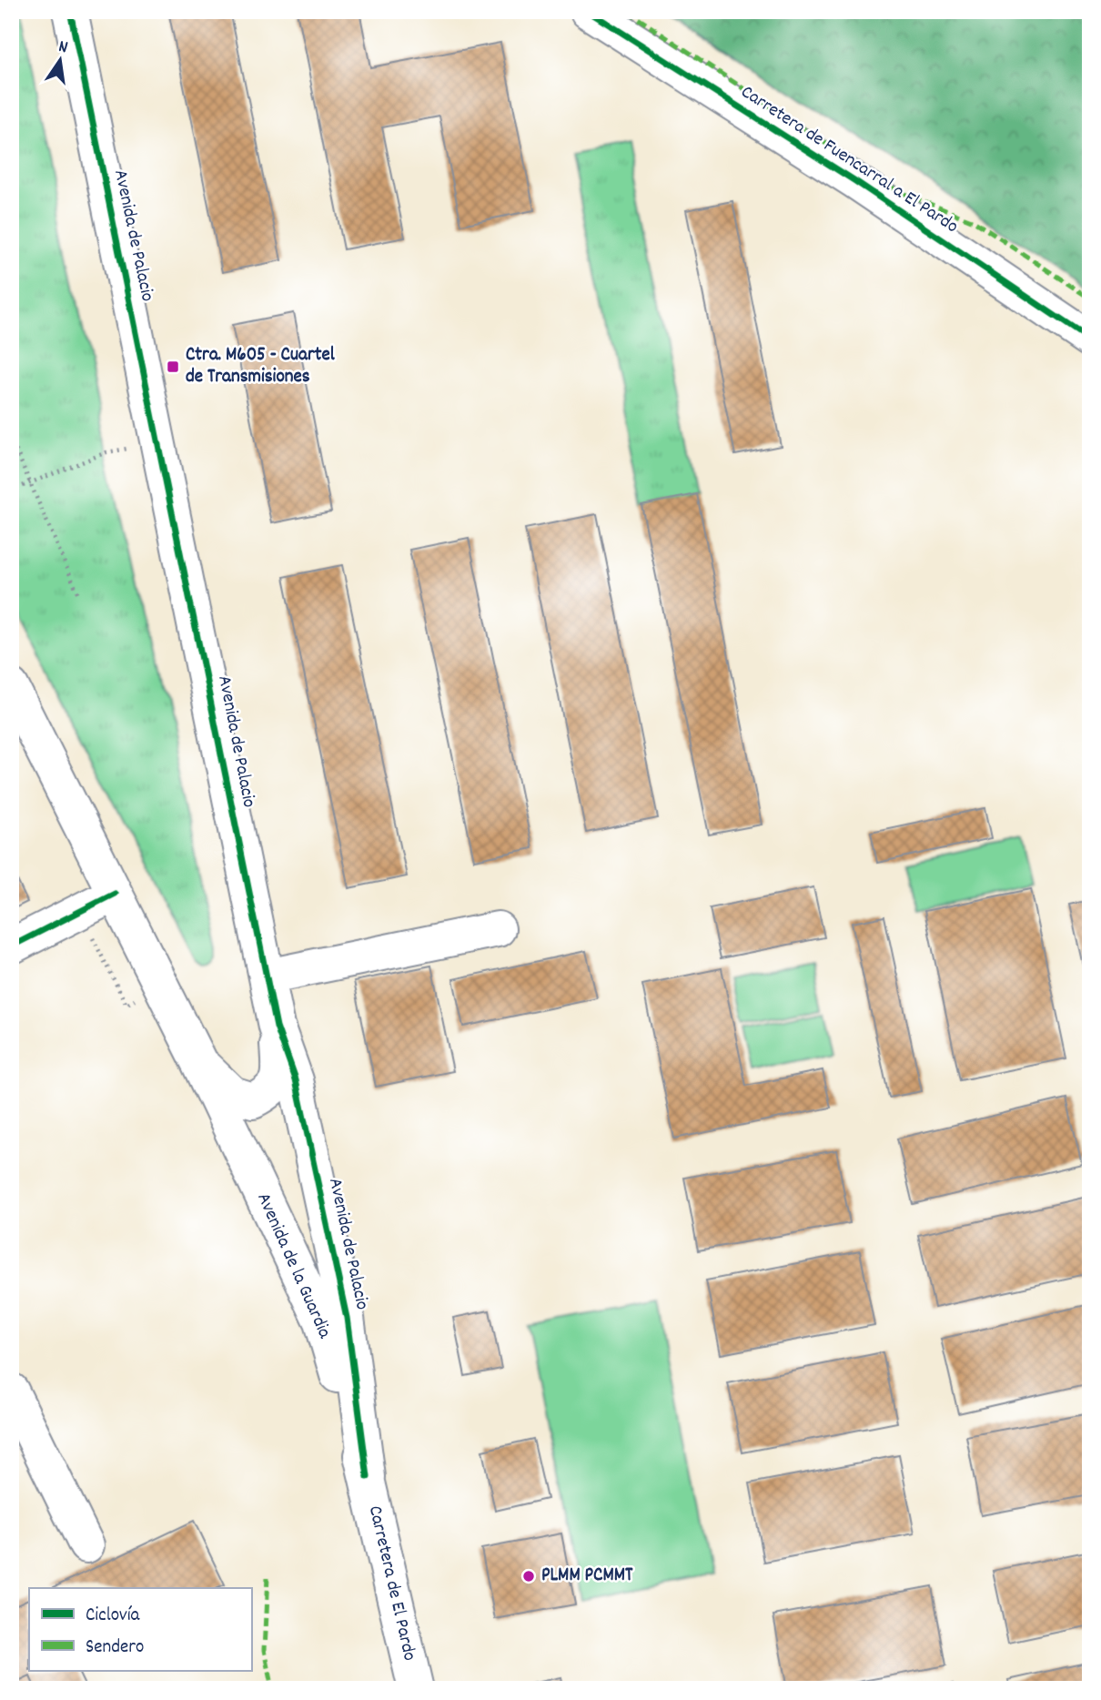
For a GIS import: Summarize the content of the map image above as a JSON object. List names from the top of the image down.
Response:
{
  "streets": {
    "street": [
      "Carretera de Fuencarral a El Pardo",
      "Avenida de Palacio",
      "Avenida de la Guardia",
      "Carretera de El Pardo"
    ]
  },
  "crossings": [
    ["Avenida de Palacio", "Avenida de la Guardia"],
    ["Avenida de Palacio", "Carretera de El Pardo"],
    ["Avenida de la Guardia", "Carretera de El Pardo"]
  ],
  "places": {
    "transit": ["Ctra. M605 - Cuartel de Transmisiones"],
    "other": ["PLMM PCMMT"]
  },
  "legend": ["Ciclovía", "Sendero"],
  "north": "top"
}
